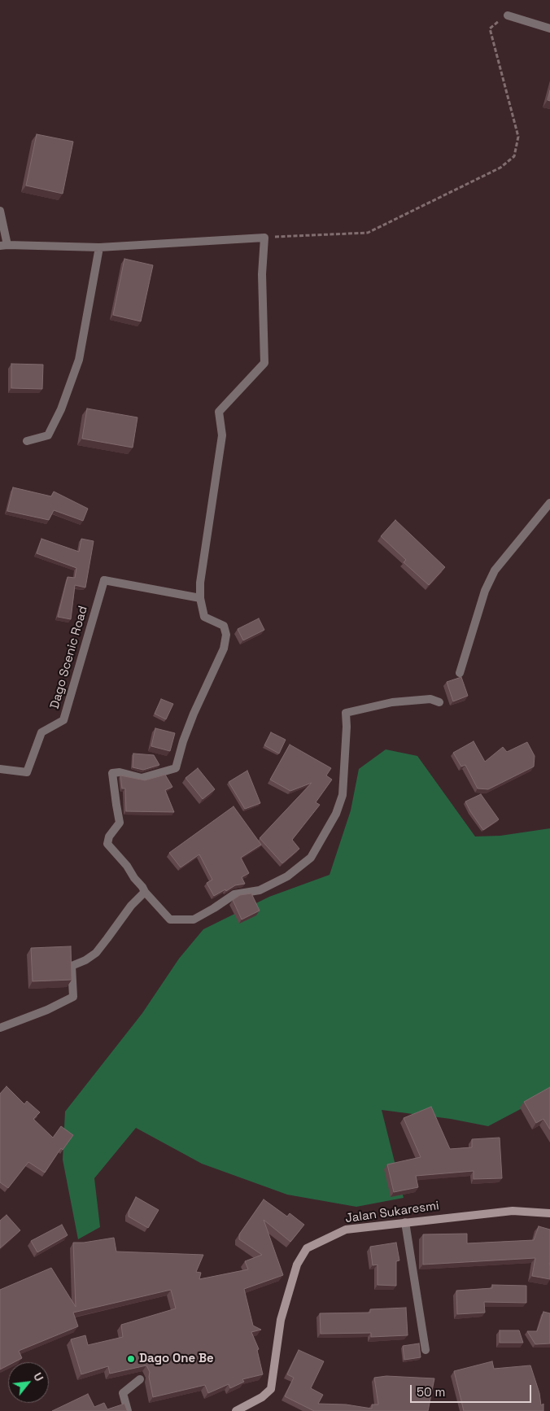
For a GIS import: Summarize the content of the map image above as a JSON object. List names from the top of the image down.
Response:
{
  "streets": {
    "main road": ["Jalan Sukaresmi"],
    "street": ["Dago Scenic Road"]
  },
  "places": ["Dago One Be"],
  "scale_bar": "50 m",
  "north": "top right"
}
